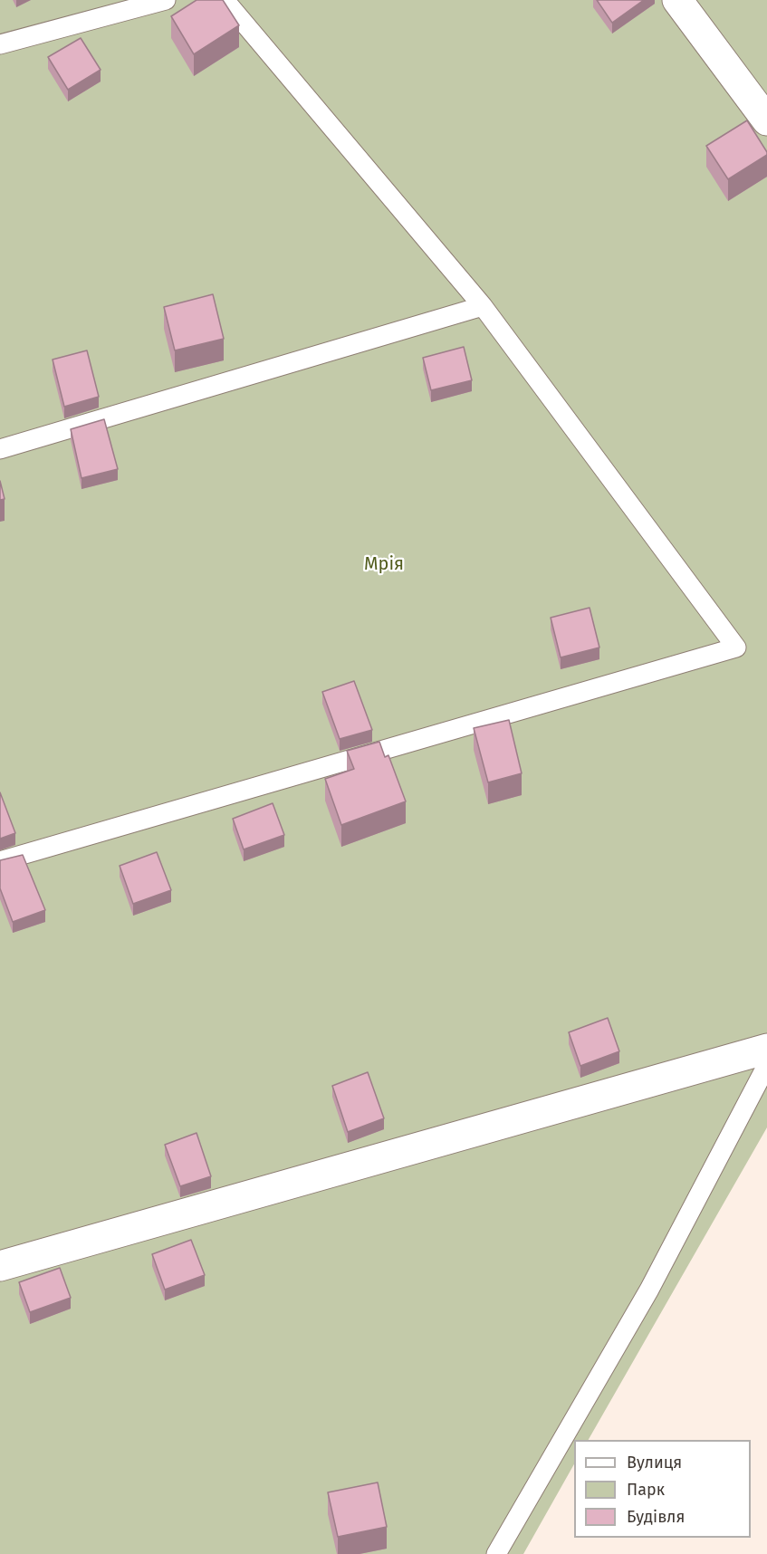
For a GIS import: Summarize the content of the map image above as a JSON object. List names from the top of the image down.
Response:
{
  "parks": ["Мрія"],
  "legend": ["Вулиця", "Парк", "Будівля"]
}
